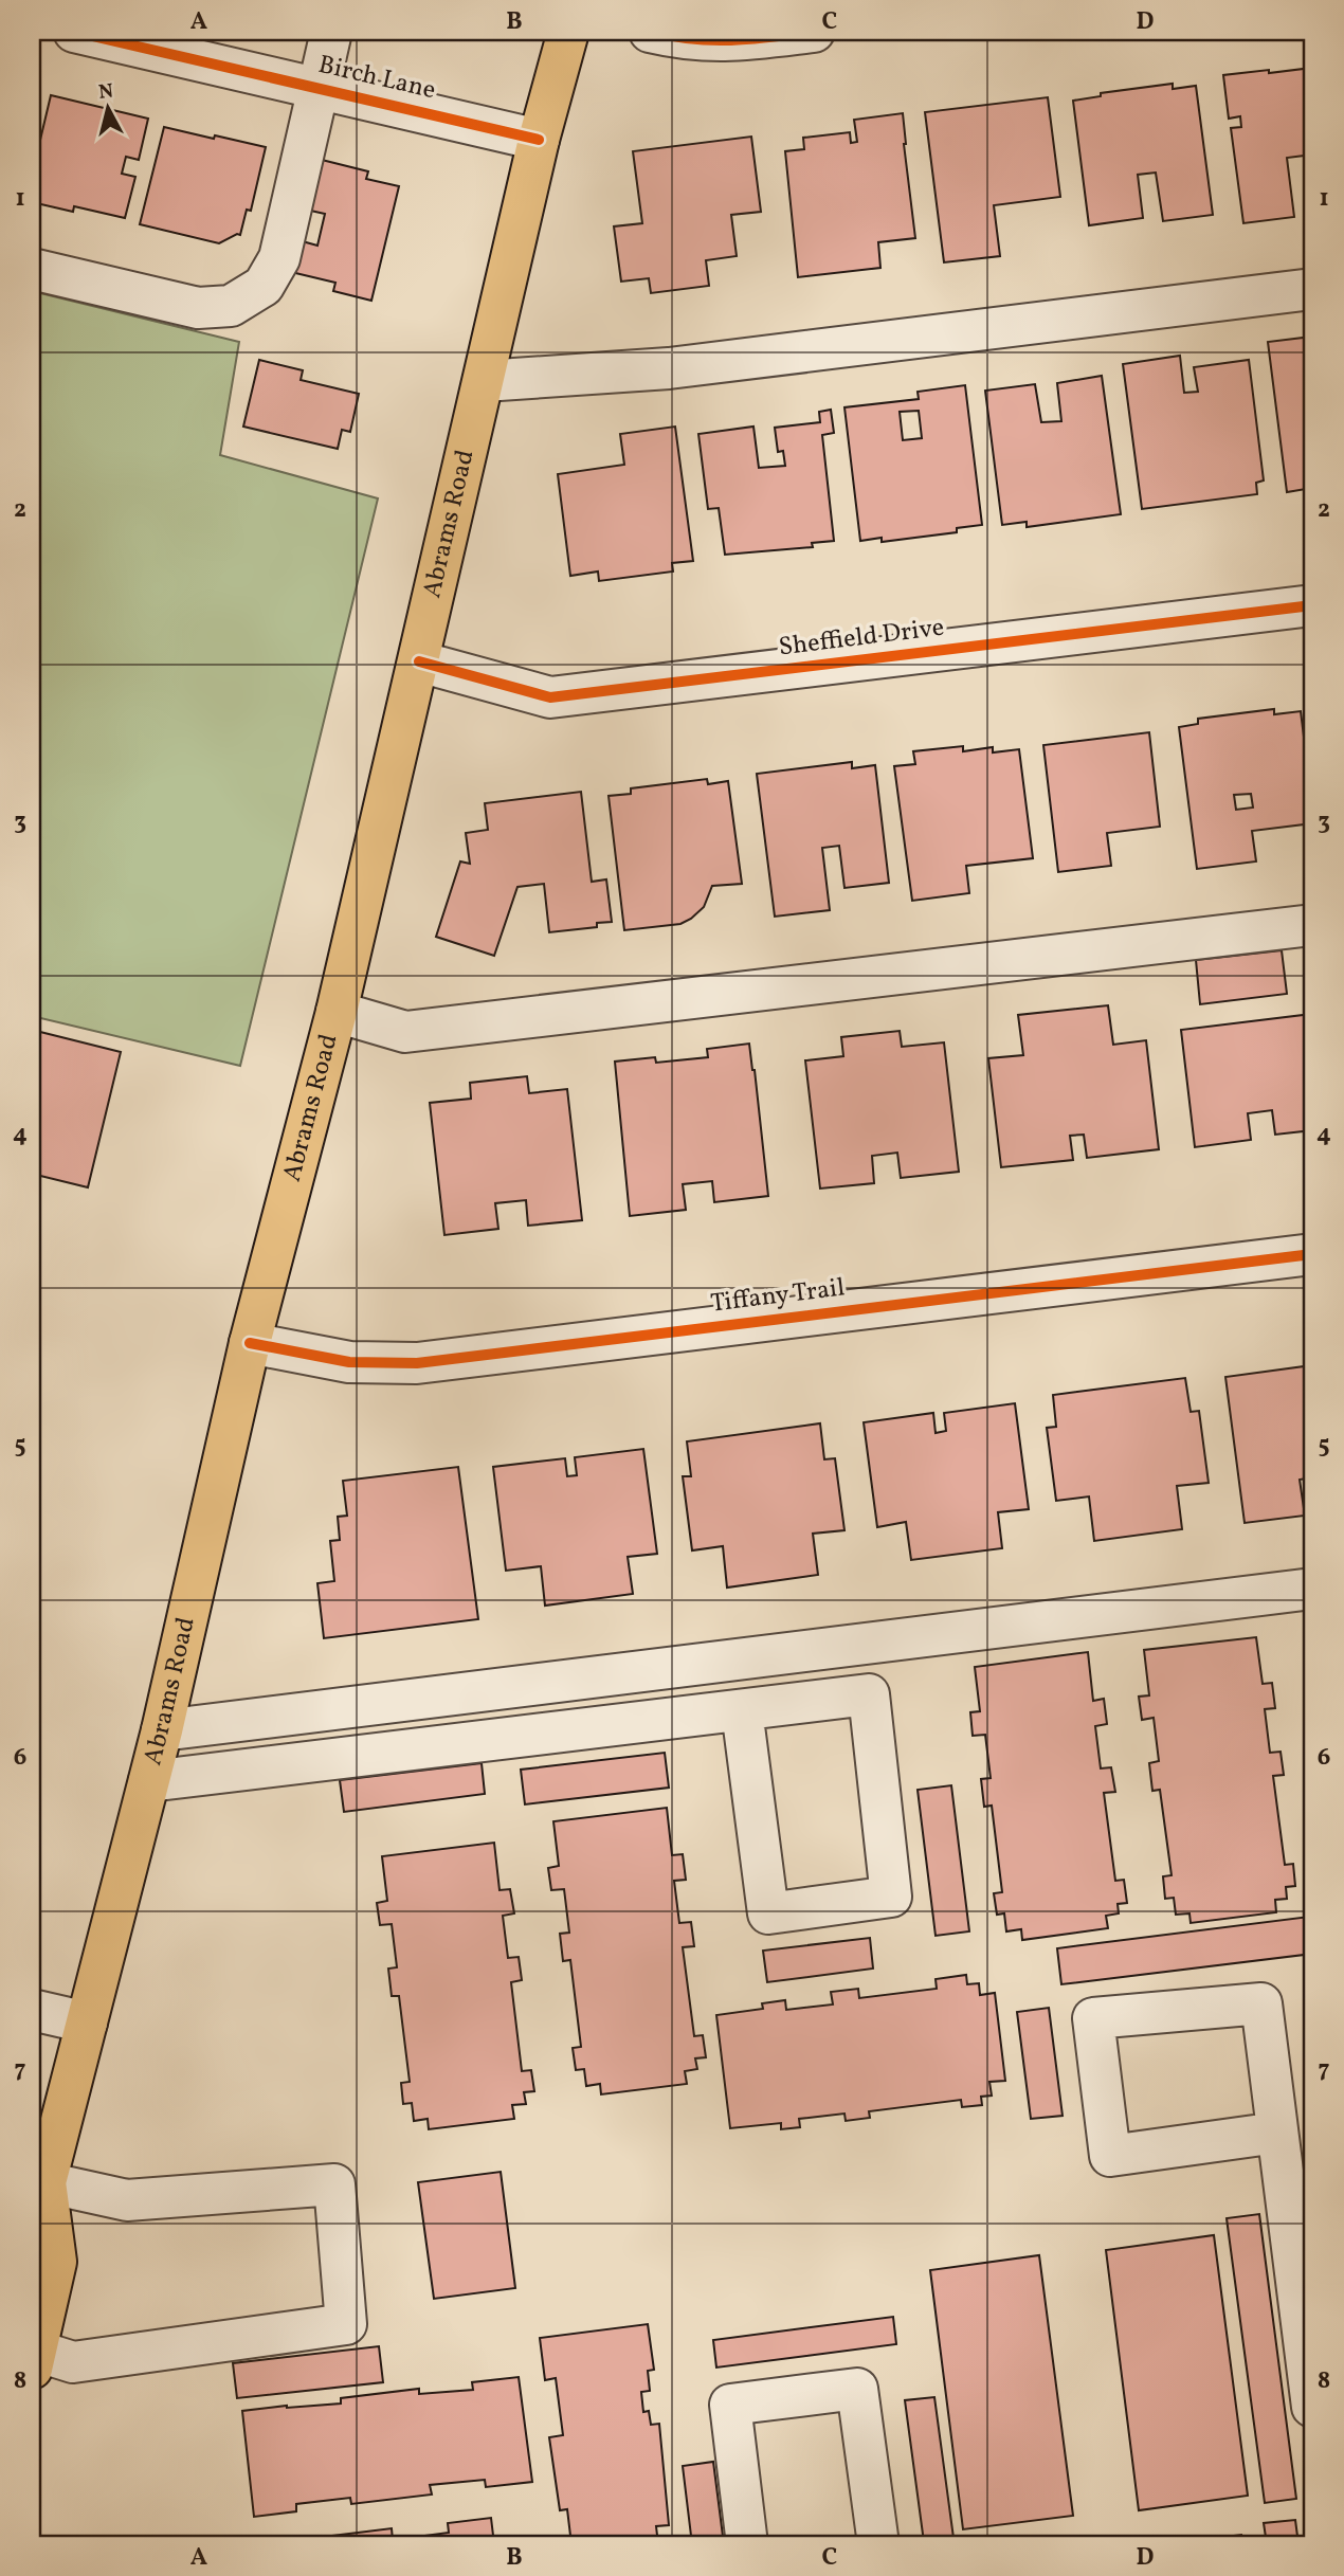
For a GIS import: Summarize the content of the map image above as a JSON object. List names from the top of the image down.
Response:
{
  "streets": {
    "main road": ["Abrams Road"],
    "street": ["Birch Lane", "Sheffield Drive", "Tiffany Trail"]
  },
  "crossings": [
    ["Birch Lane", "Abrams Road"],
    ["Abrams Road", "Sheffield Drive"],
    ["Abrams Road", "Tiffany Trail"]
  ],
  "north": "top",
  "grid": {
    "columns": [
      "A",
      "B",
      "C",
      "D"
    ],
    "rows": [
      "1",
      "2",
      "3",
      "4",
      "5",
      "6",
      "7",
      "8"
    ]
  }
}
